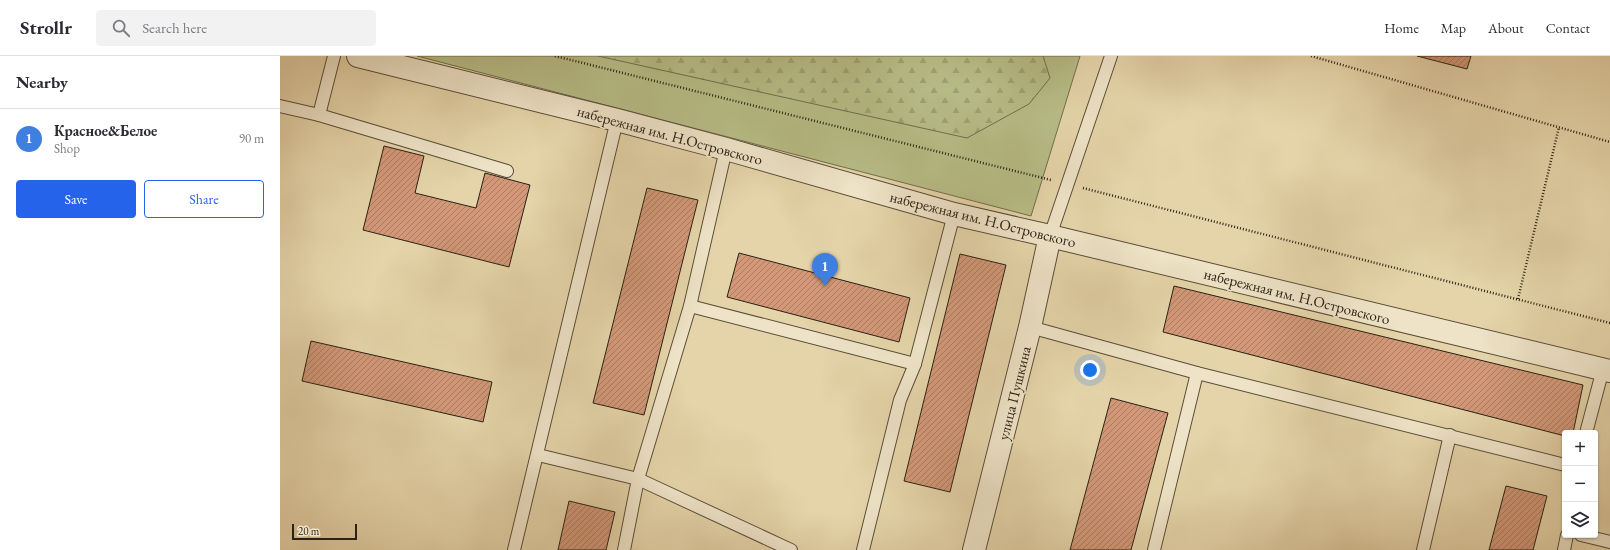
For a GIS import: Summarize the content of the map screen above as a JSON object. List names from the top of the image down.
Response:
{
  "streets": {
    "street": ["набережная им. Н.Островского", "улица Пушкина"]
  },
  "crossings": [
    ["набережная им. Н.Островского", "улица Пушкина"]
  ],
  "scale_bar": "20 m",
  "page": {
    "header": "Strollr",
    "search": "Search here",
    "nav": [
      "Home",
      "Map",
      "About",
      "Contact"
    ],
    "heading": "Nearby",
    "list": [
      {
        "mark": "1",
        "name": "Красное&Белое",
        "note": "Shop",
        "value": "90 m"
      }
    ],
    "buttons": ["Save", "Share"],
    "pins": "1",
    "map_buttons": ["+", "−"],
    "scale": "20 m"
  }
}
